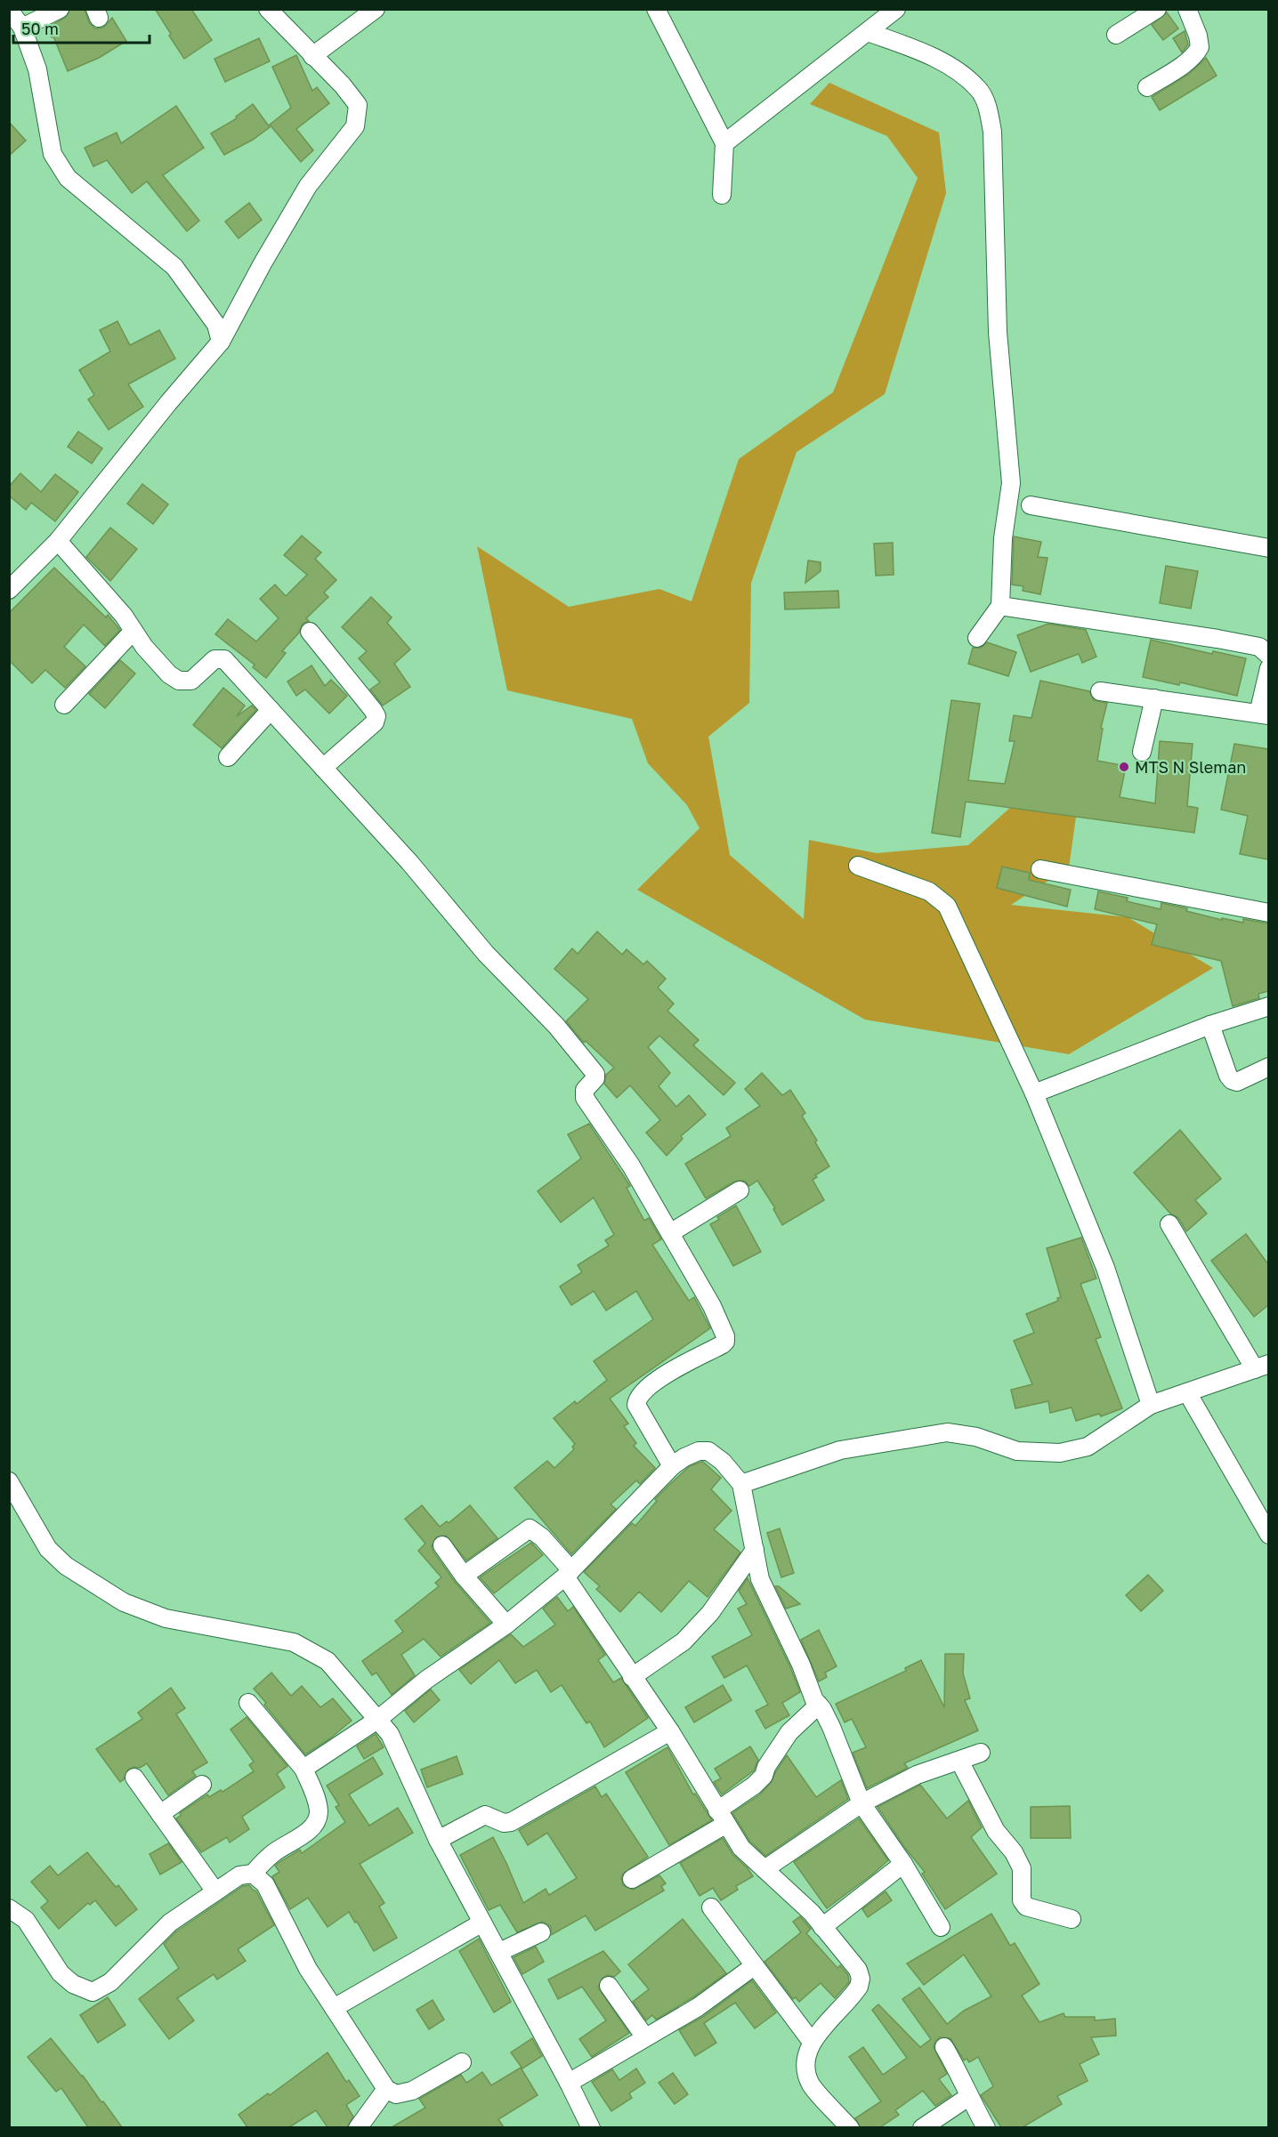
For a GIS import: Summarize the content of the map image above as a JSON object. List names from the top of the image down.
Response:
{
  "places": ["MTS N Sleman"],
  "scale_bar": "50 m"
}
